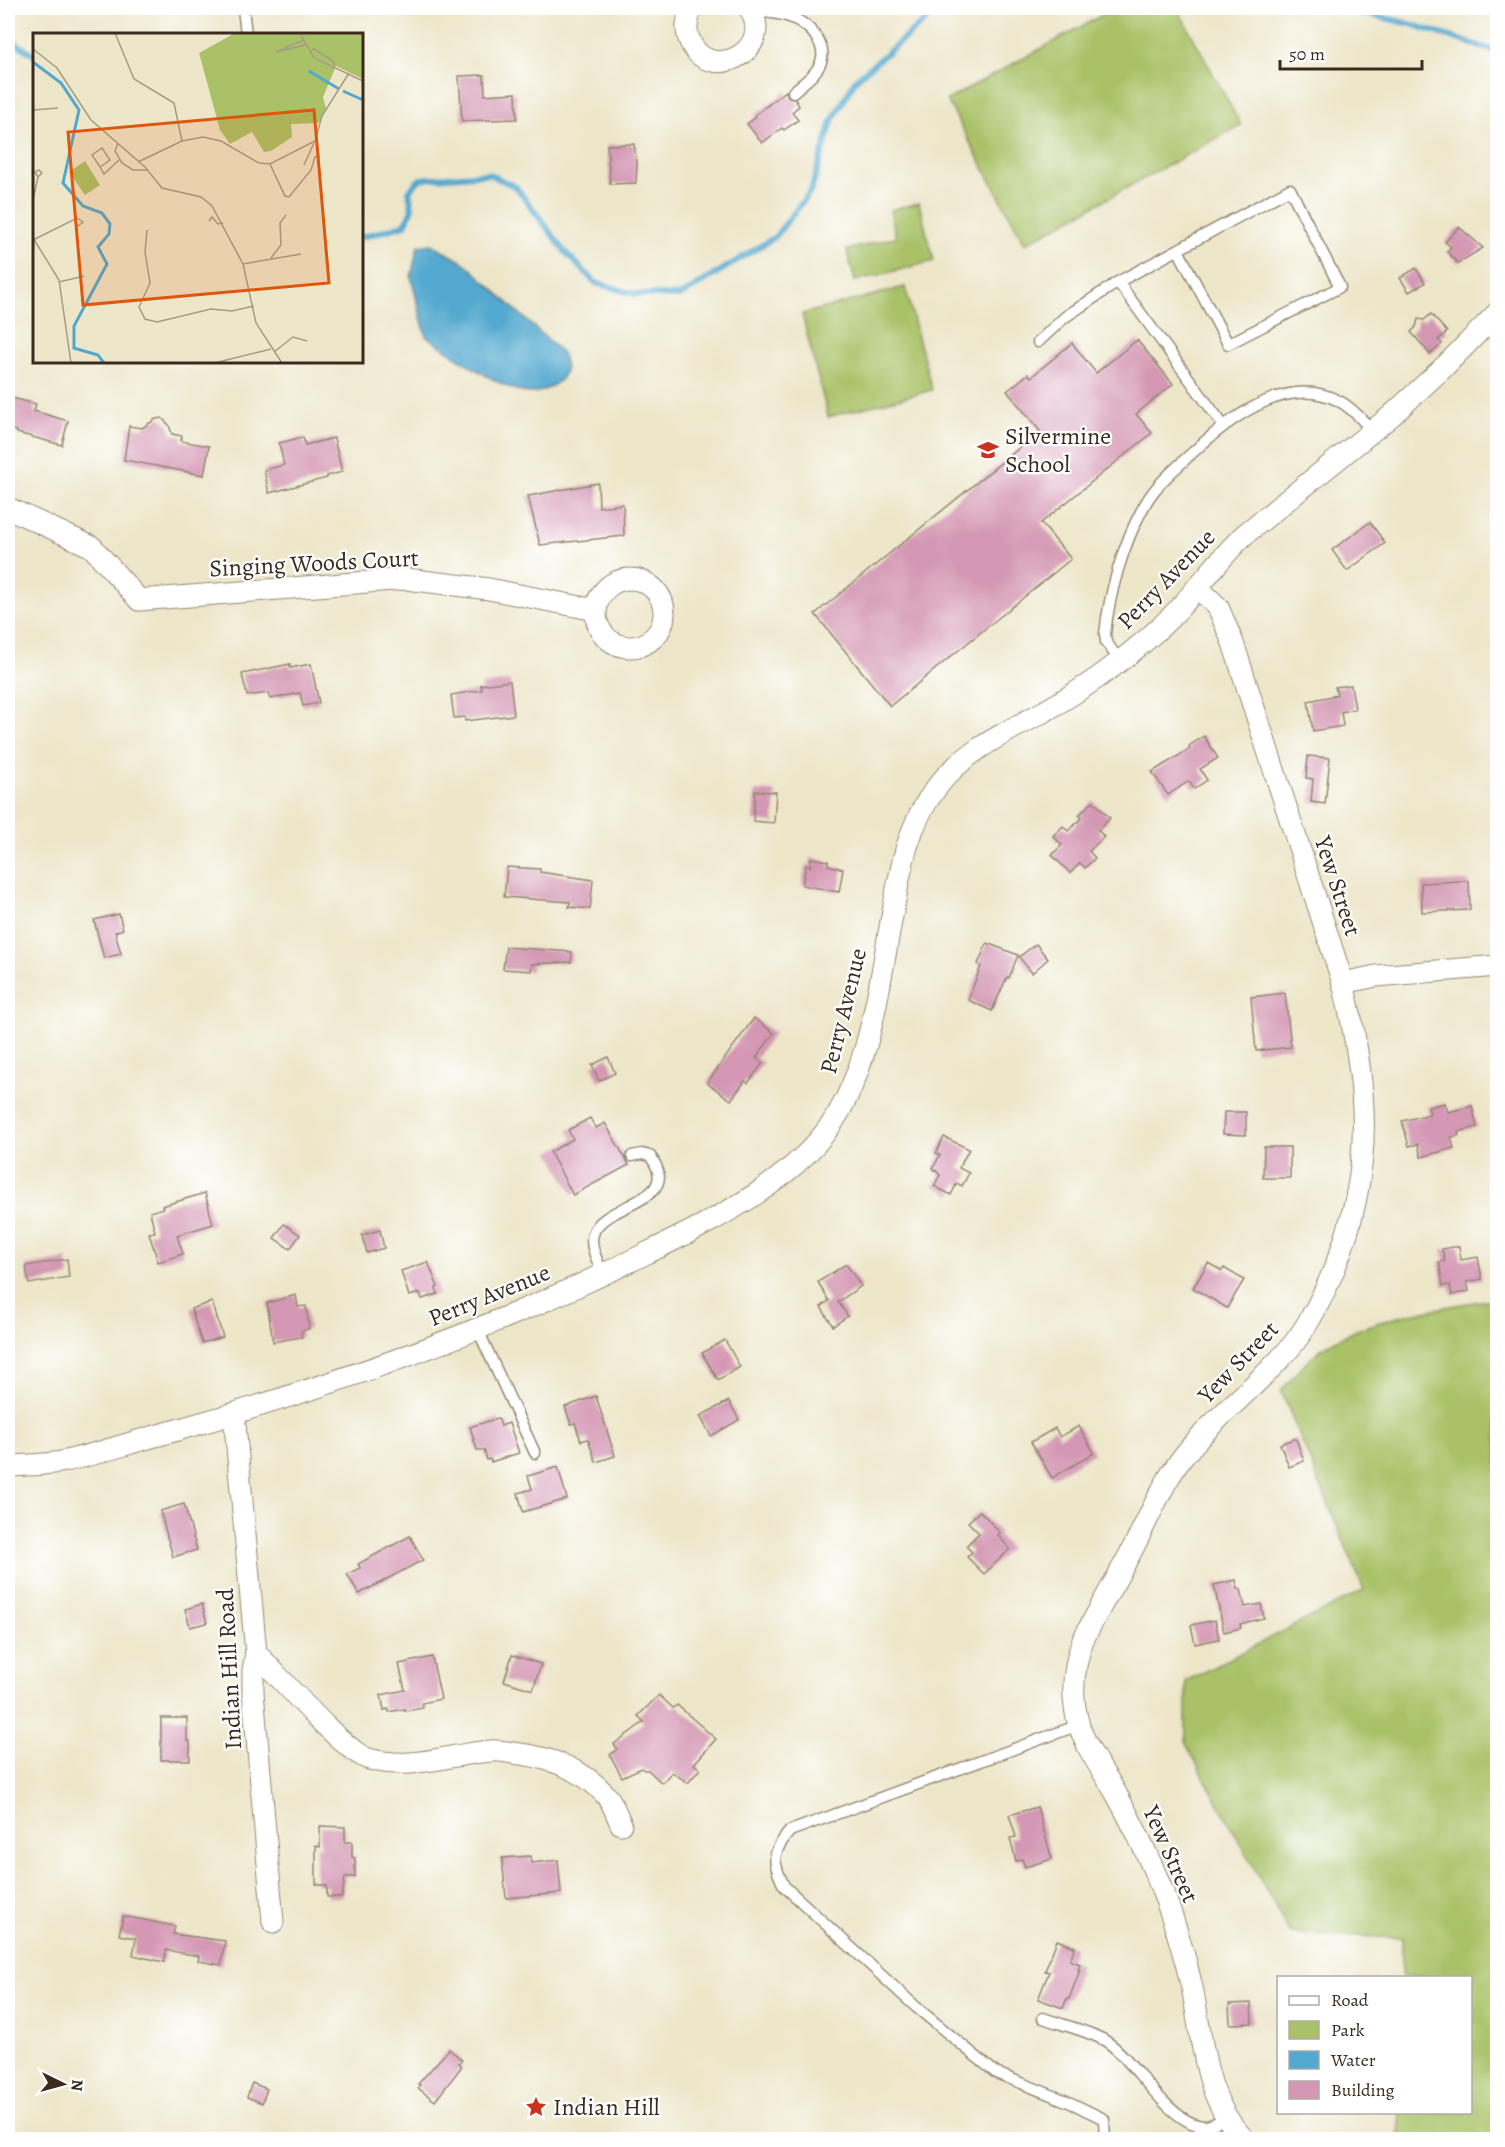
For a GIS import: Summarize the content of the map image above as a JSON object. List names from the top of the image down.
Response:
{
  "streets": {
    "street": [
      "Singing Woods Court",
      "Perry Avenue",
      "Yew Street",
      "Indian Hill Road"
    ]
  },
  "crossings": [
    ["Perry Avenue", "Yew Street"],
    ["Perry Avenue", "Indian Hill Road"]
  ],
  "places": {
    "school or university": ["Silvermine School"],
    "place": ["Indian Hill"]
  },
  "legend": [
    "Road",
    "Park",
    "Water",
    "Building"
  ],
  "scale_bar": "50 m",
  "north": "right"
}
